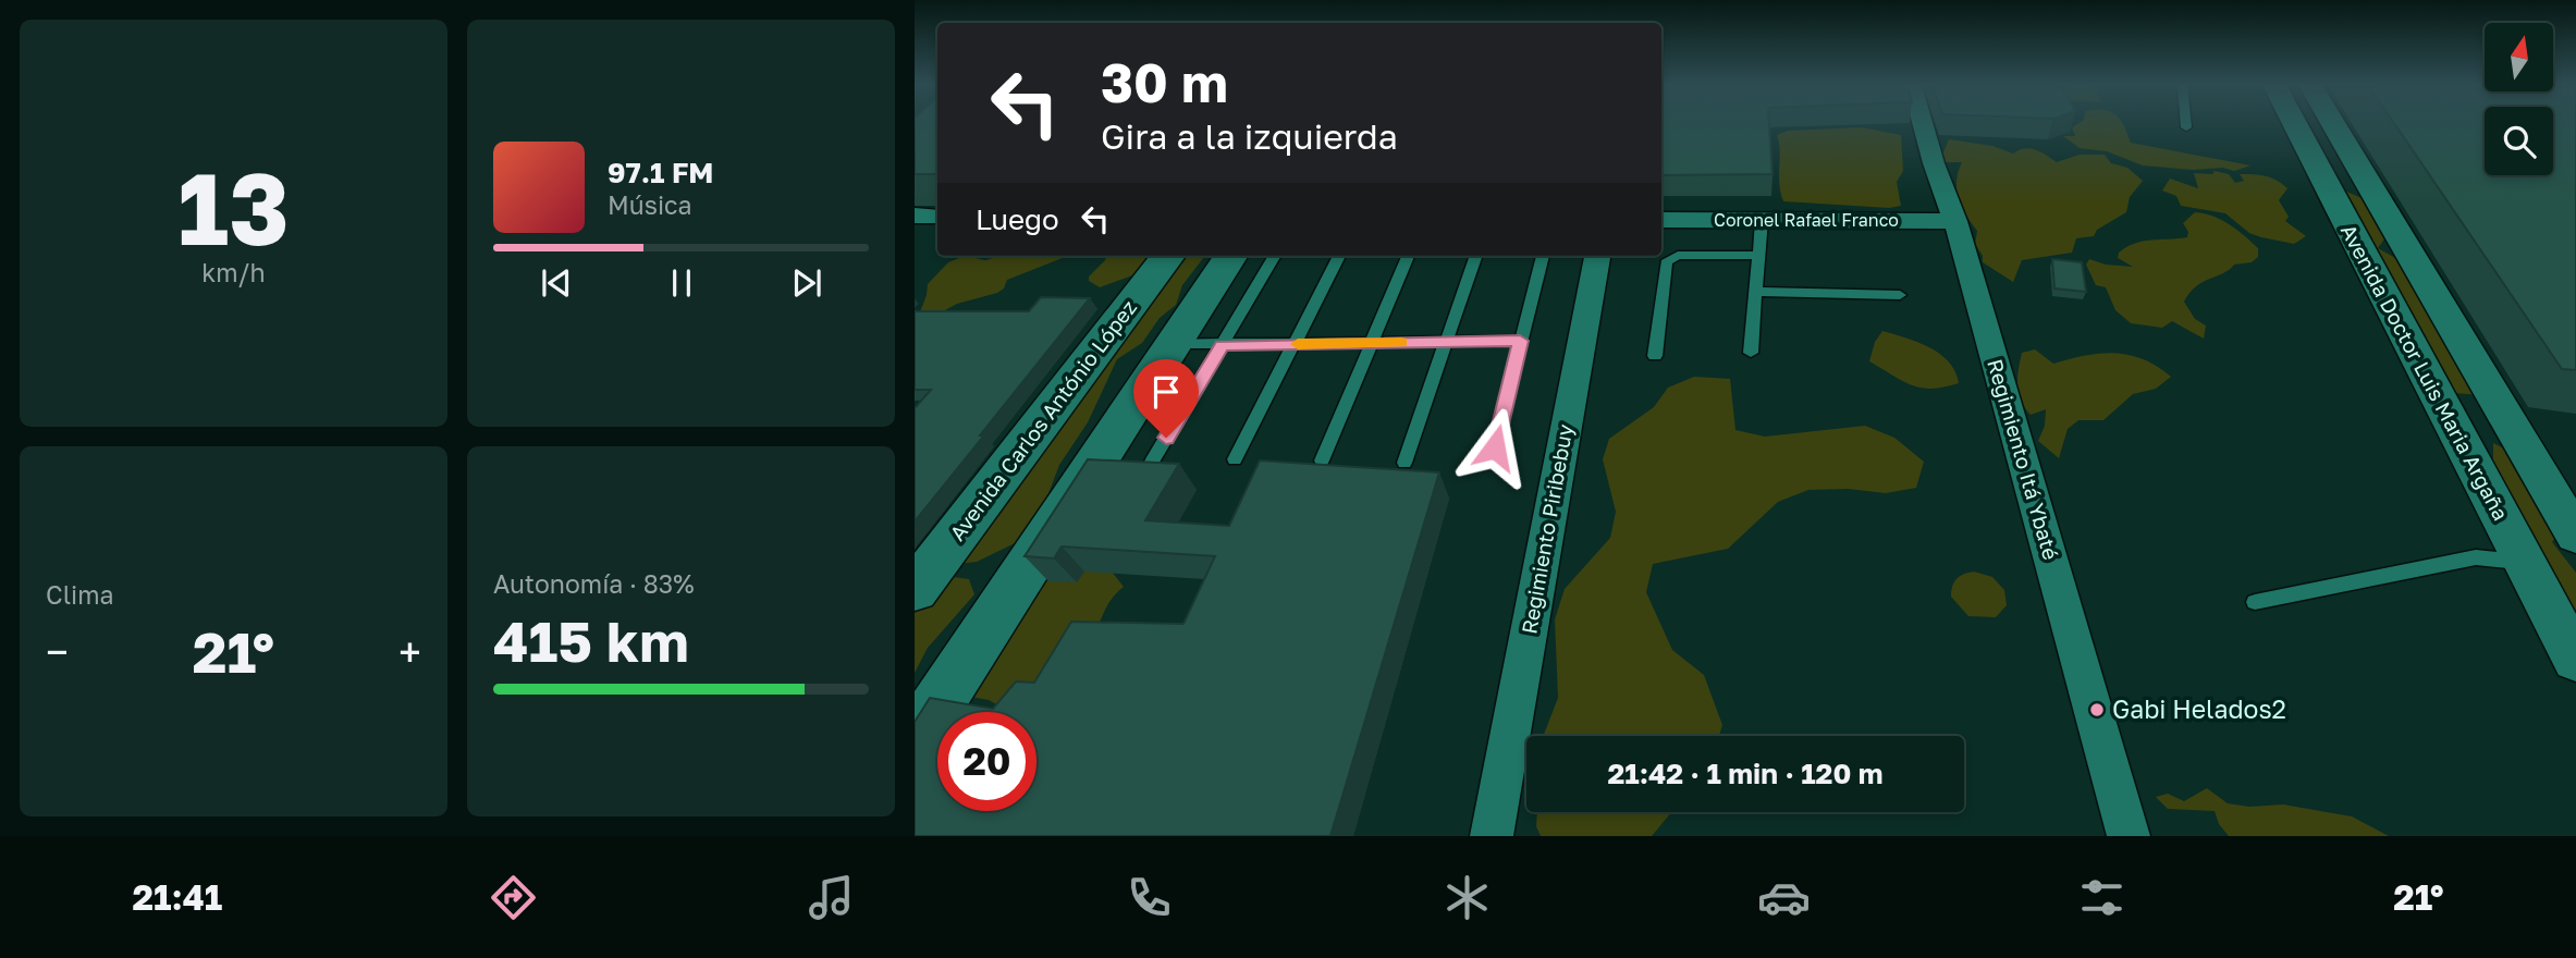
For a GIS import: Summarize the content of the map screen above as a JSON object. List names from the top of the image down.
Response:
{
  "streets": {
    "main road": ["Avenida Carlos António López"],
    "street": [
      "Coronel Rafael Franco",
      "Avenida Doctor Luis Maria Argaña",
      "Regimiento Itá Ybaté",
      "Regimiento Piribebuy"
    ]
  },
  "crossings": [
    ["Coronel Rafael Franco", "Regimiento Itá Ybaté"]
  ],
  "places": ["Gabi Helados2"],
  "north": "top",
  "page": {
    "tile": [
      ["13", "km/h"],
      "Clima",
      ["Autonomía · 83%", "415 km"]
    ],
    "turn": ["30 m", "Gira a la izquierda"],
    "song": ["97.1 FM", "Música"],
    "then": "Luego",
    "heat": ["−", "21°", "+"],
    "limit": "20",
    "trip": "21:42 · 1 min · 120 m",
    "tabs": ["21:41", "21°"]
  }
}
